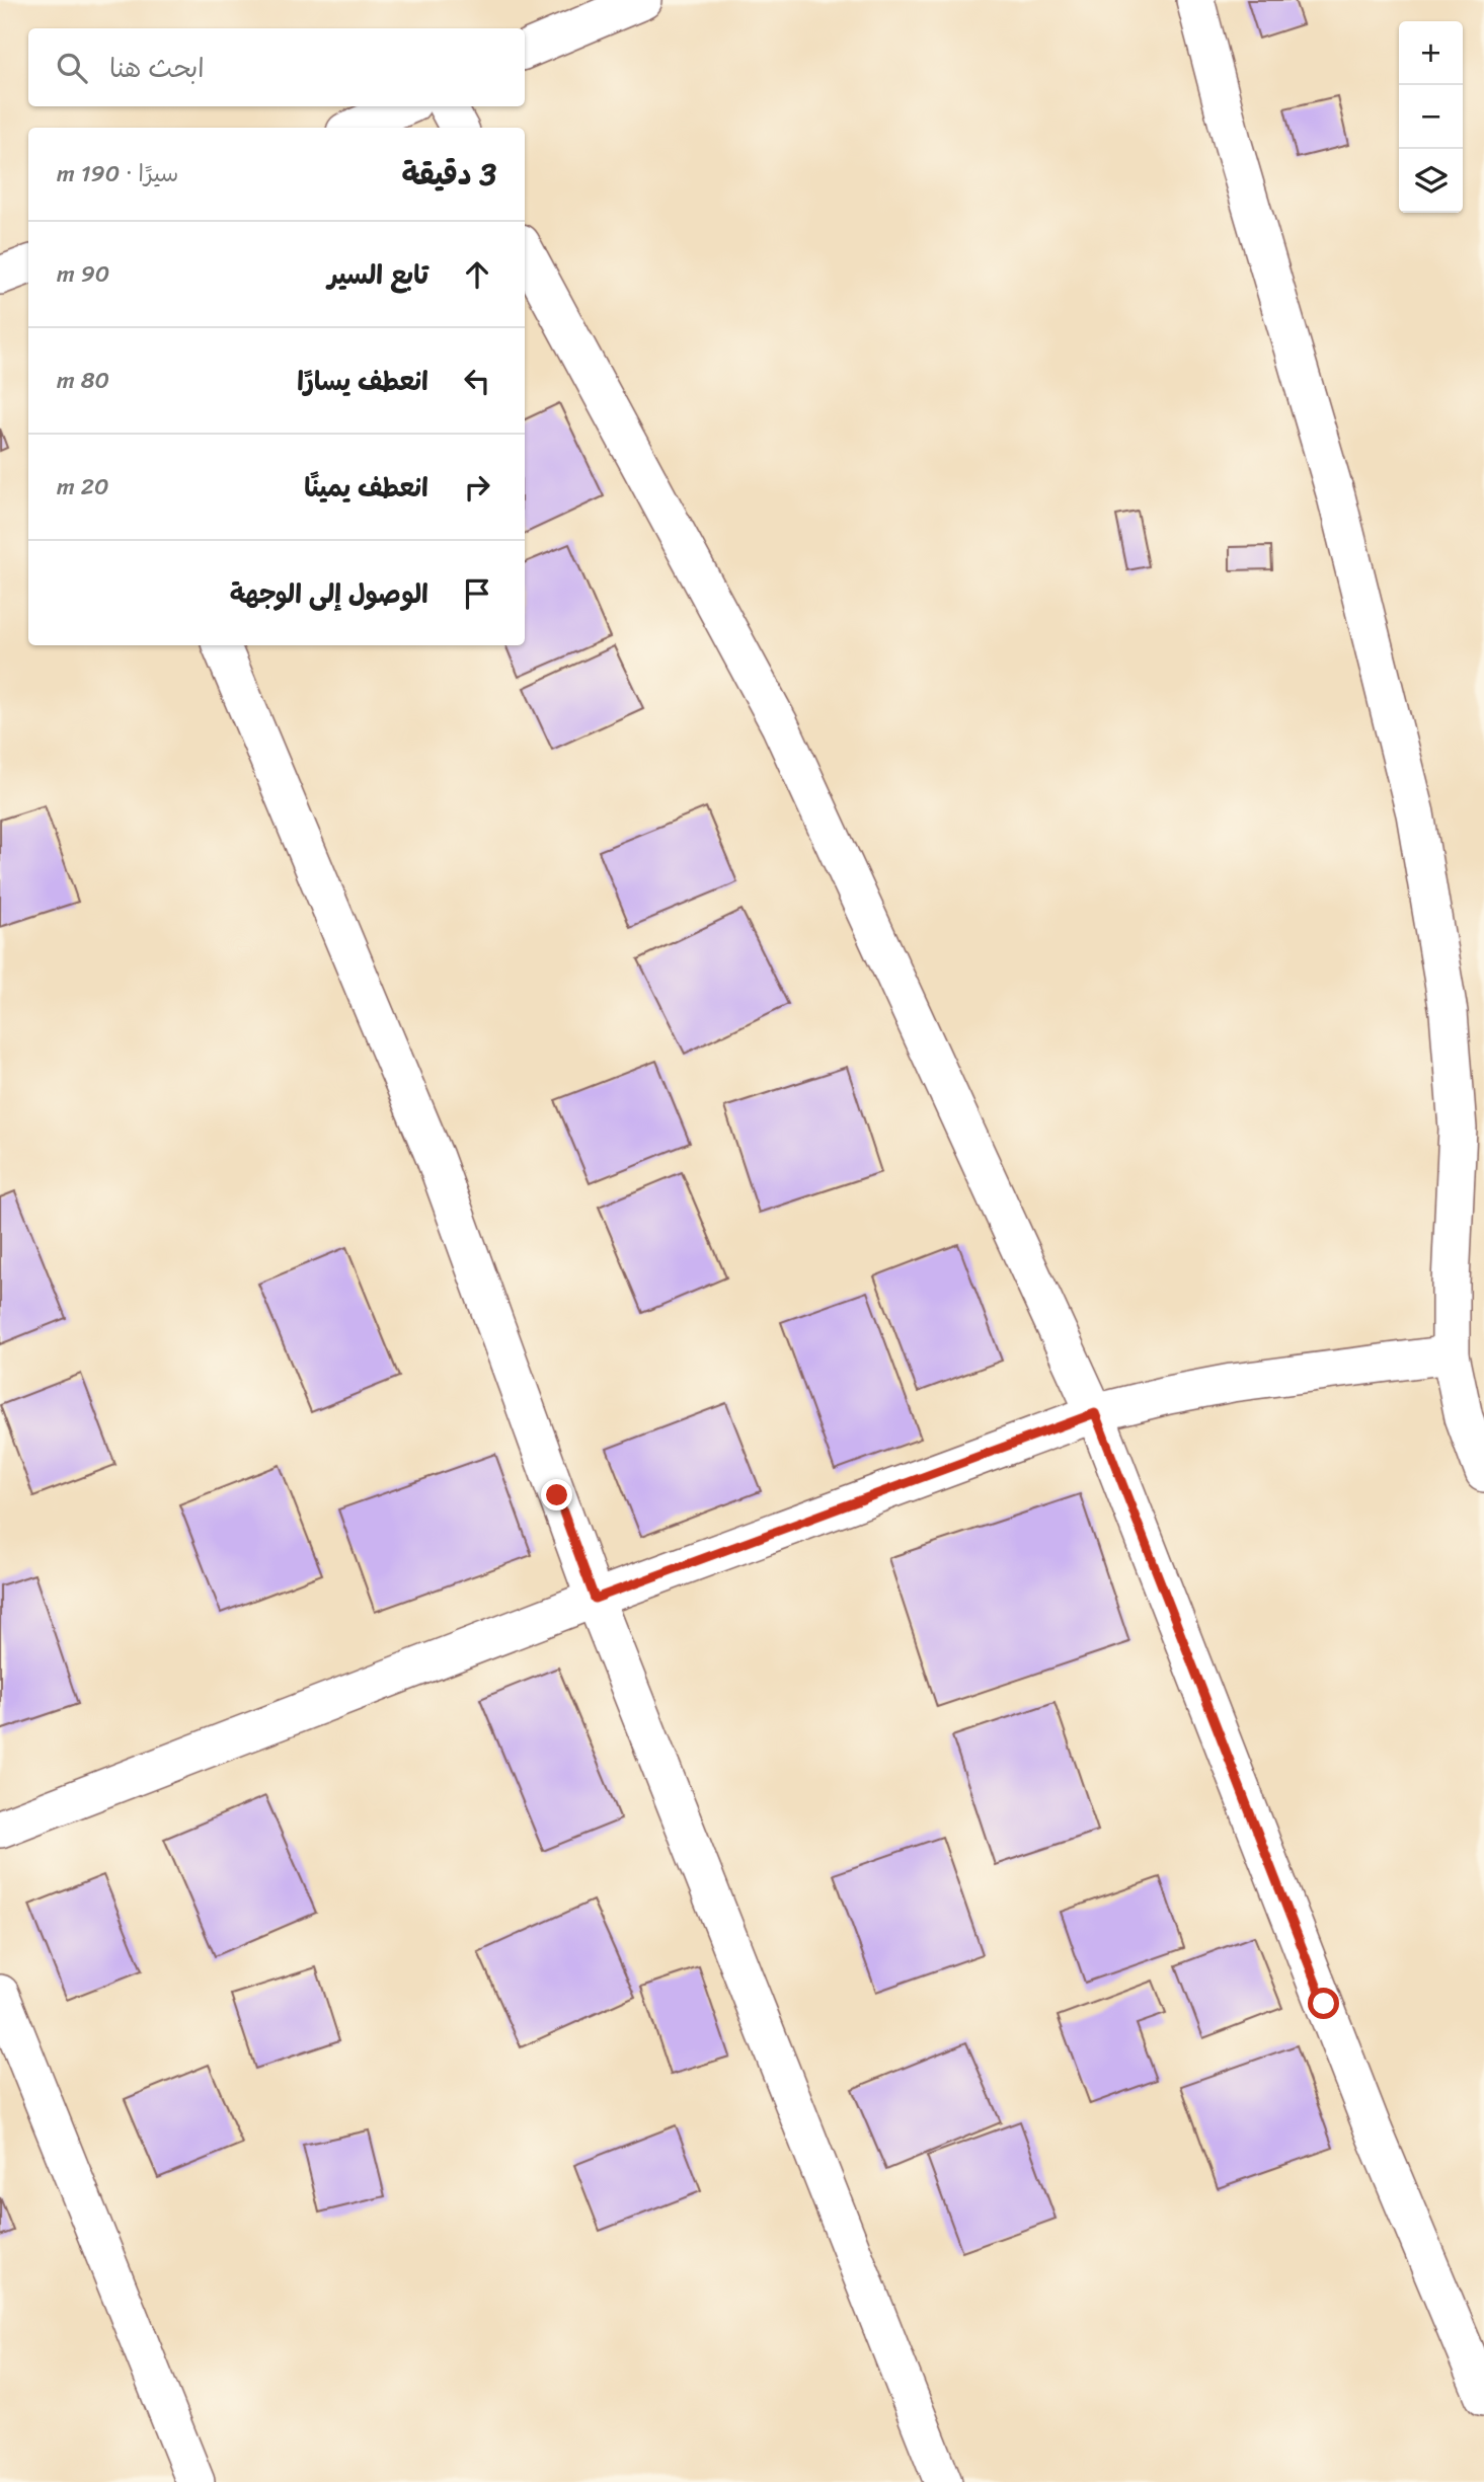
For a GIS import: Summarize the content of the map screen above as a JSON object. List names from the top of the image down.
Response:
{
  "page": {
    "map_buttons": ["+", "−"],
    "search": "ابحث هنا",
    "heading": ["3 دقيقة", "سيرًا · 190 m"],
    "list": [
      ["تابع السير", "90 m"],
      ["انعطف يسارًا", "80 m"],
      ["انعطف يمينًا", "20 m"],
      "الوصول إلى الوجهة"
    ]
  }
}
